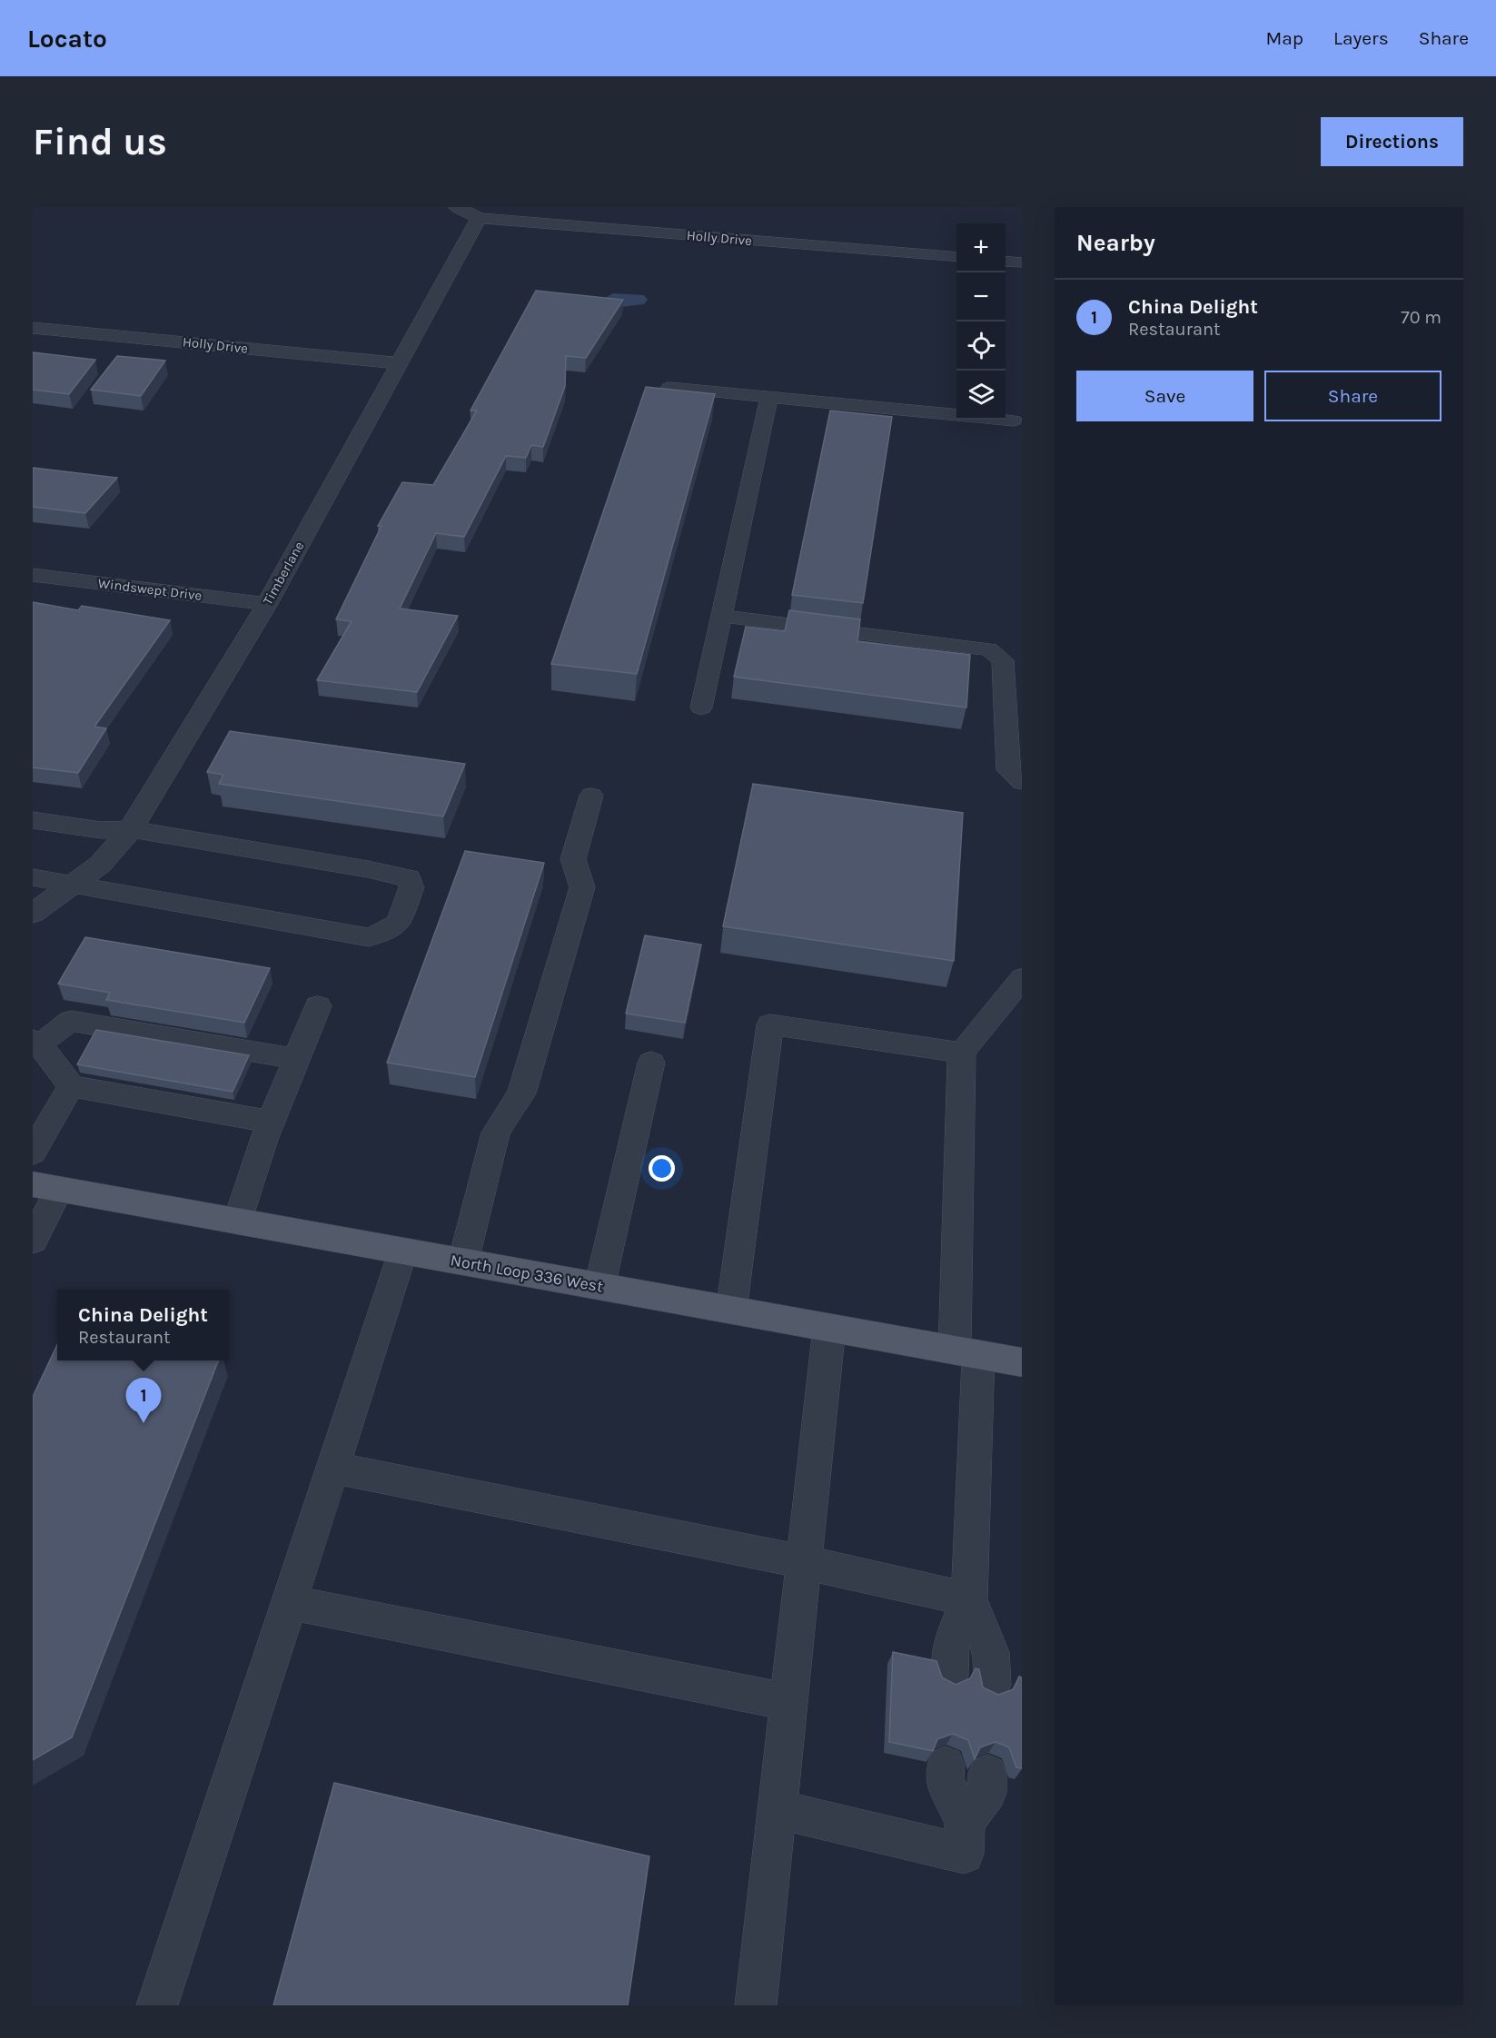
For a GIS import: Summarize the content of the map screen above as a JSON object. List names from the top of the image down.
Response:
{
  "streets": {
    "main road": ["North Loop 336 West"],
    "street": ["Holly Drive", "Timberlane", "Windswept Drive"]
  },
  "crossings": [
    ["Holly Drive", "Timberlane"],
    ["Timberlane", "Windswept Drive"]
  ],
  "page": {
    "header": "Locato",
    "nav": ["Map", "Layers", "Share"],
    "buttons": [
      "Directions",
      ["Save", "Share"]
    ],
    "title": "Find us",
    "heading": "Nearby",
    "map_buttons": ["+", "−"],
    "list": [
      {
        "mark": "1",
        "name": "China Delight",
        "note": "Restaurant",
        "value": "70 m"
      }
    ],
    "popup": ["China Delight", "Restaurant"],
    "pins": "1"
  }
}
